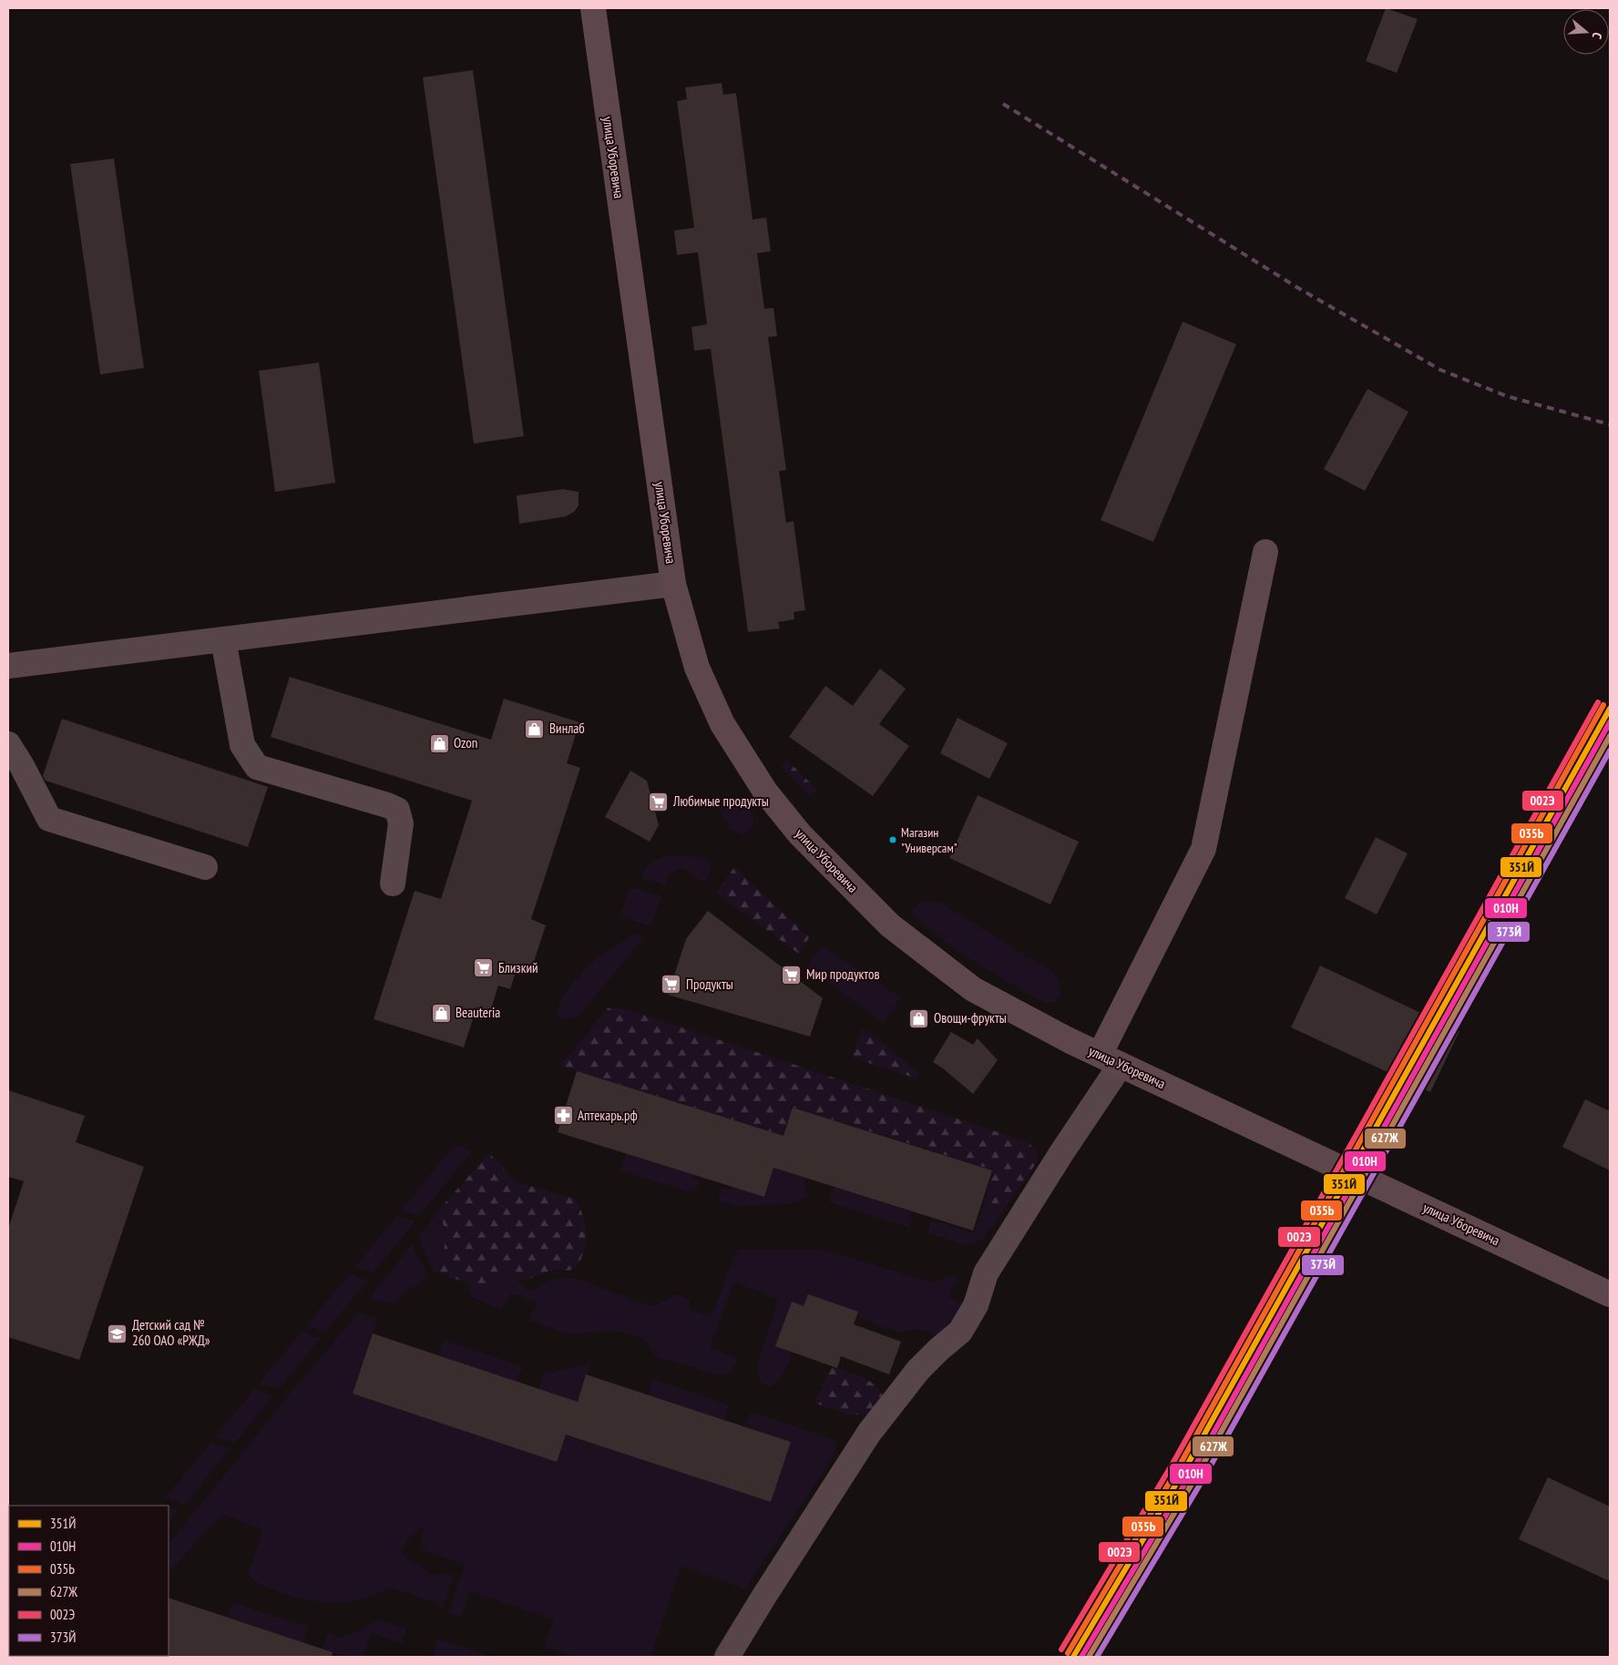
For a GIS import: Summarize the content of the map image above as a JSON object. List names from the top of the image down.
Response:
{
  "streets": {
    "main road": ["улица Уборевича"]
  },
  "places": {
    "shop": [
      "Винлаб",
      "Ozon",
      "Beauteria",
      "Овощи-фрукты"
    ],
    "supermarket": [
      "Любимые продукты",
      "Близкий",
      "Мир продуктов",
      "Продукты"
    ],
    "other": ["Магазин \"Универсам\""],
    "pharmacy": ["Аптекарь.рф"],
    "school or university": ["Детский сад № 260 ОАО «РЖД»"]
  },
  "lines": [
    "transit line 002Э",
    "transit line 035Ь",
    "transit line 351Й",
    "transit line 010Н",
    "transit line 627Ж",
    "transit line 373Й"
  ],
  "legend": [
    "351Й",
    "010Н",
    "035Ь",
    "627Ж",
    "002Э",
    "373Й"
  ],
  "north": "right"
}
